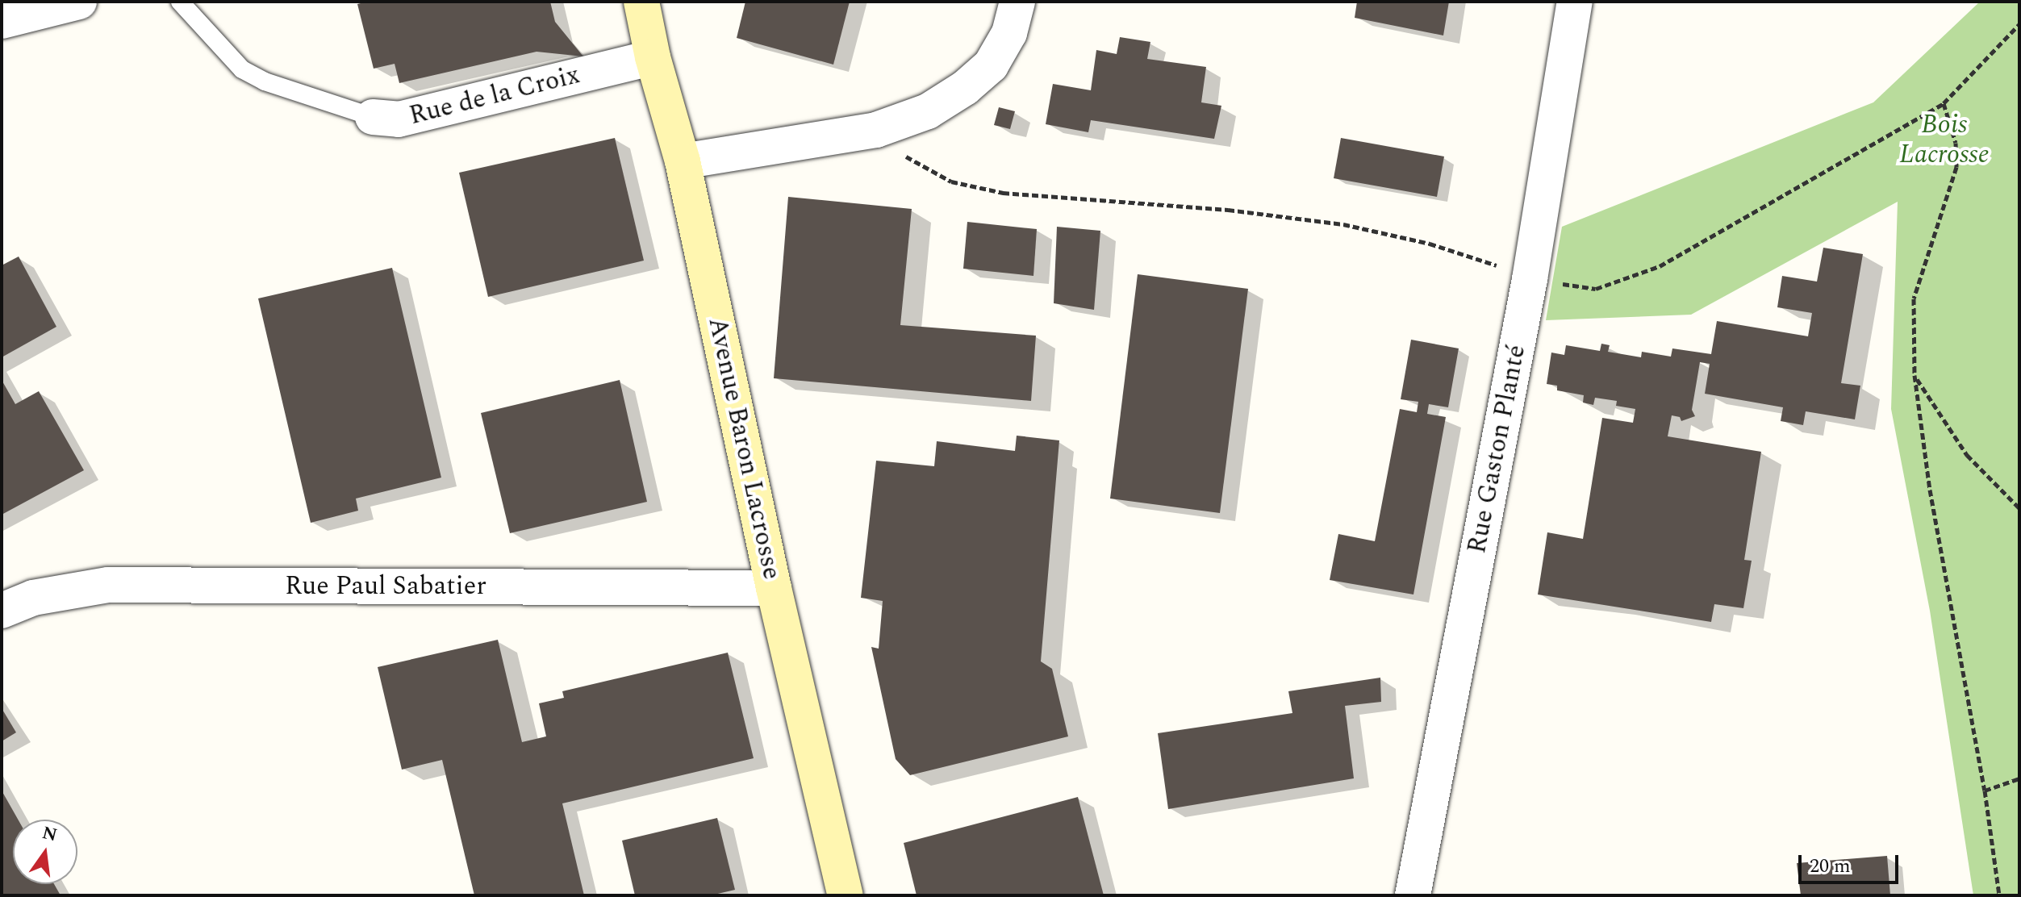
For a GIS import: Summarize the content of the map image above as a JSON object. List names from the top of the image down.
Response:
{
  "streets": {
    "street": [
      "Rue de la Croix",
      "Avenue Baron Lacrosse",
      "Rue Gaston Planté",
      "Rue Paul Sabatier"
    ]
  },
  "crossings": [
    ["Rue de la Croix", "Avenue Baron Lacrosse"],
    ["Avenue Baron Lacrosse", "Rue Paul Sabatier"]
  ],
  "parks": ["Bois Lacrosse"],
  "scale_bar": "20 m",
  "north": "top"
}
